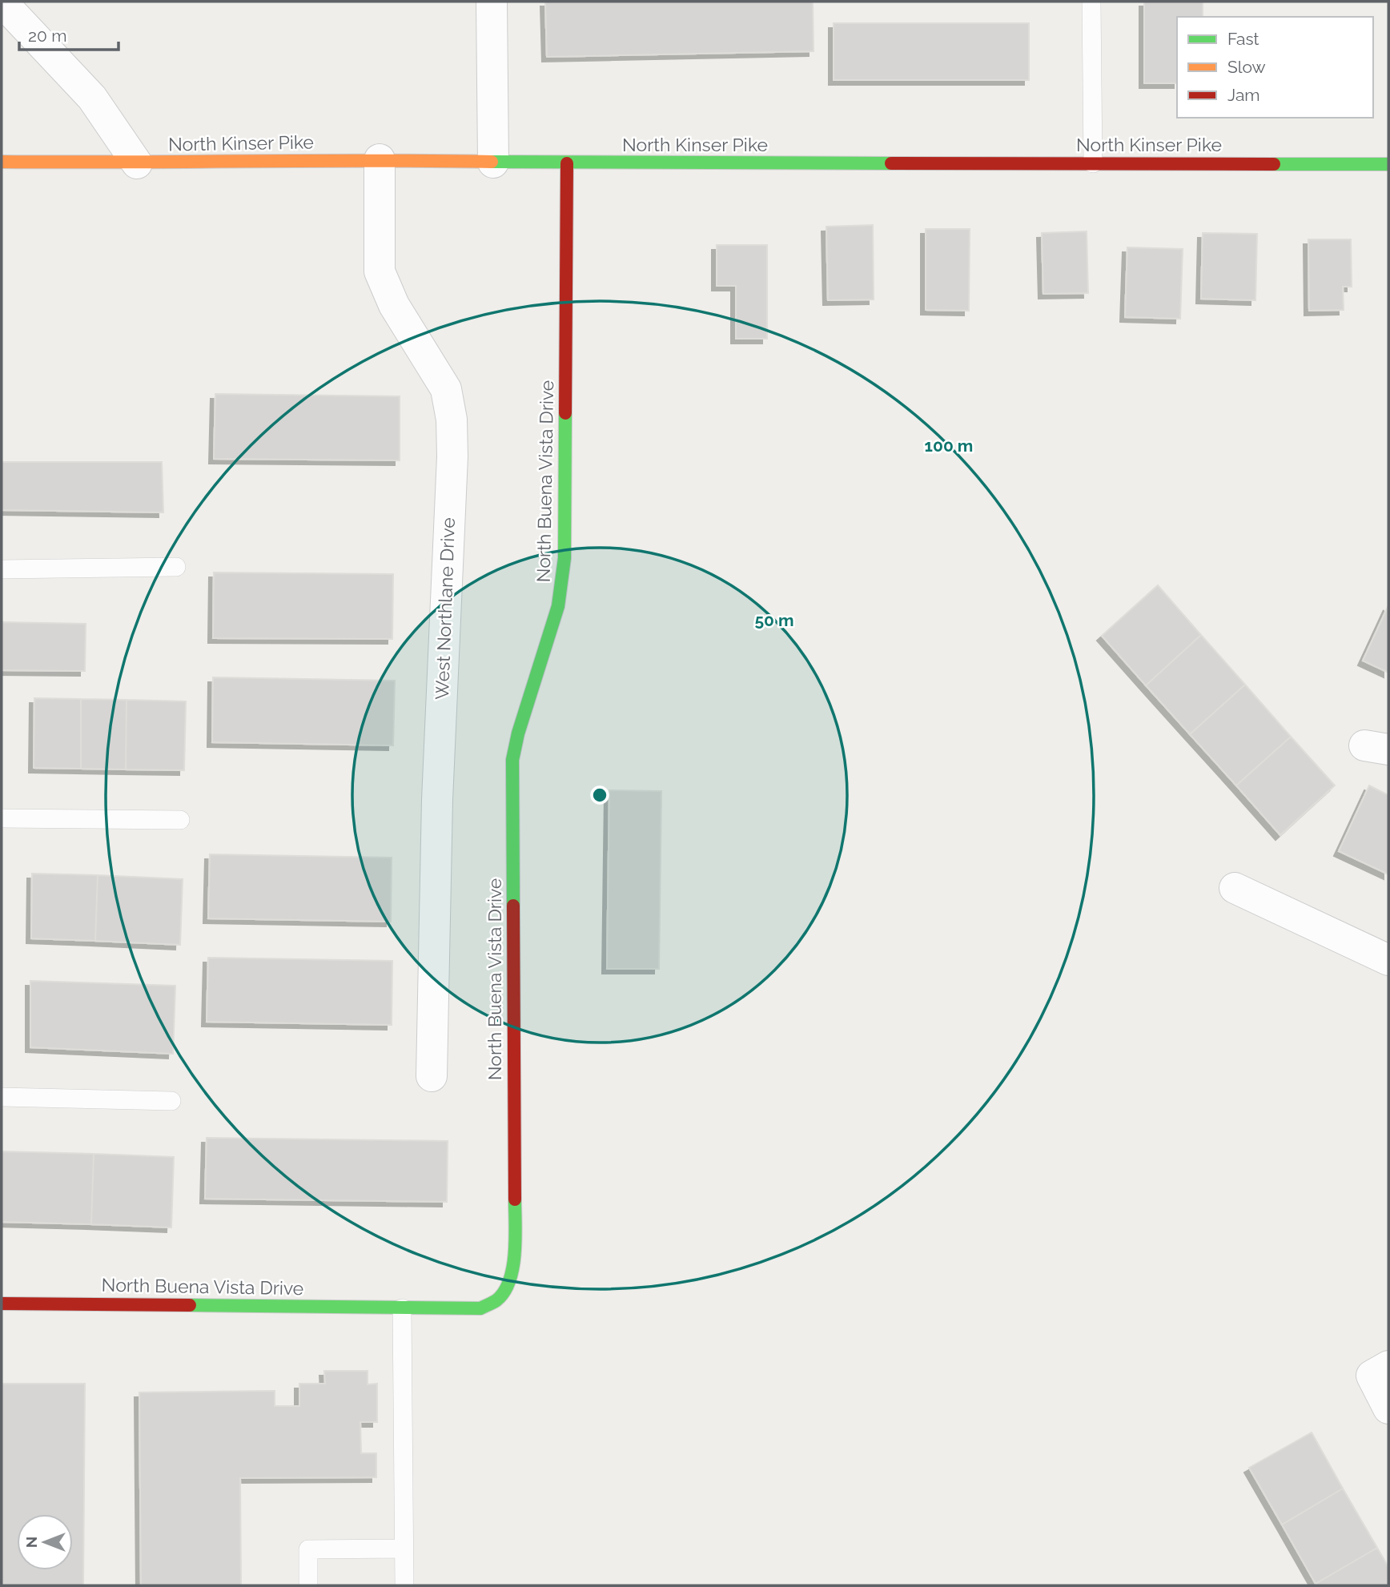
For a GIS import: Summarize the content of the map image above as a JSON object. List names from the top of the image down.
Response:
{
  "streets": {
    "street": ["North Kinser Pike", "North Buena Vista Drive", "West Northlane Drive"]
  },
  "crossings": [
    ["North Kinser Pike", "North Buena Vista Drive"],
    ["North Kinser Pike", "West Northlane Drive"]
  ],
  "legend": ["Fast", "Slow", "Jam"],
  "scale_bar": "20 m",
  "north": "left",
  "rings": ["100 m", "50 m"]
}
